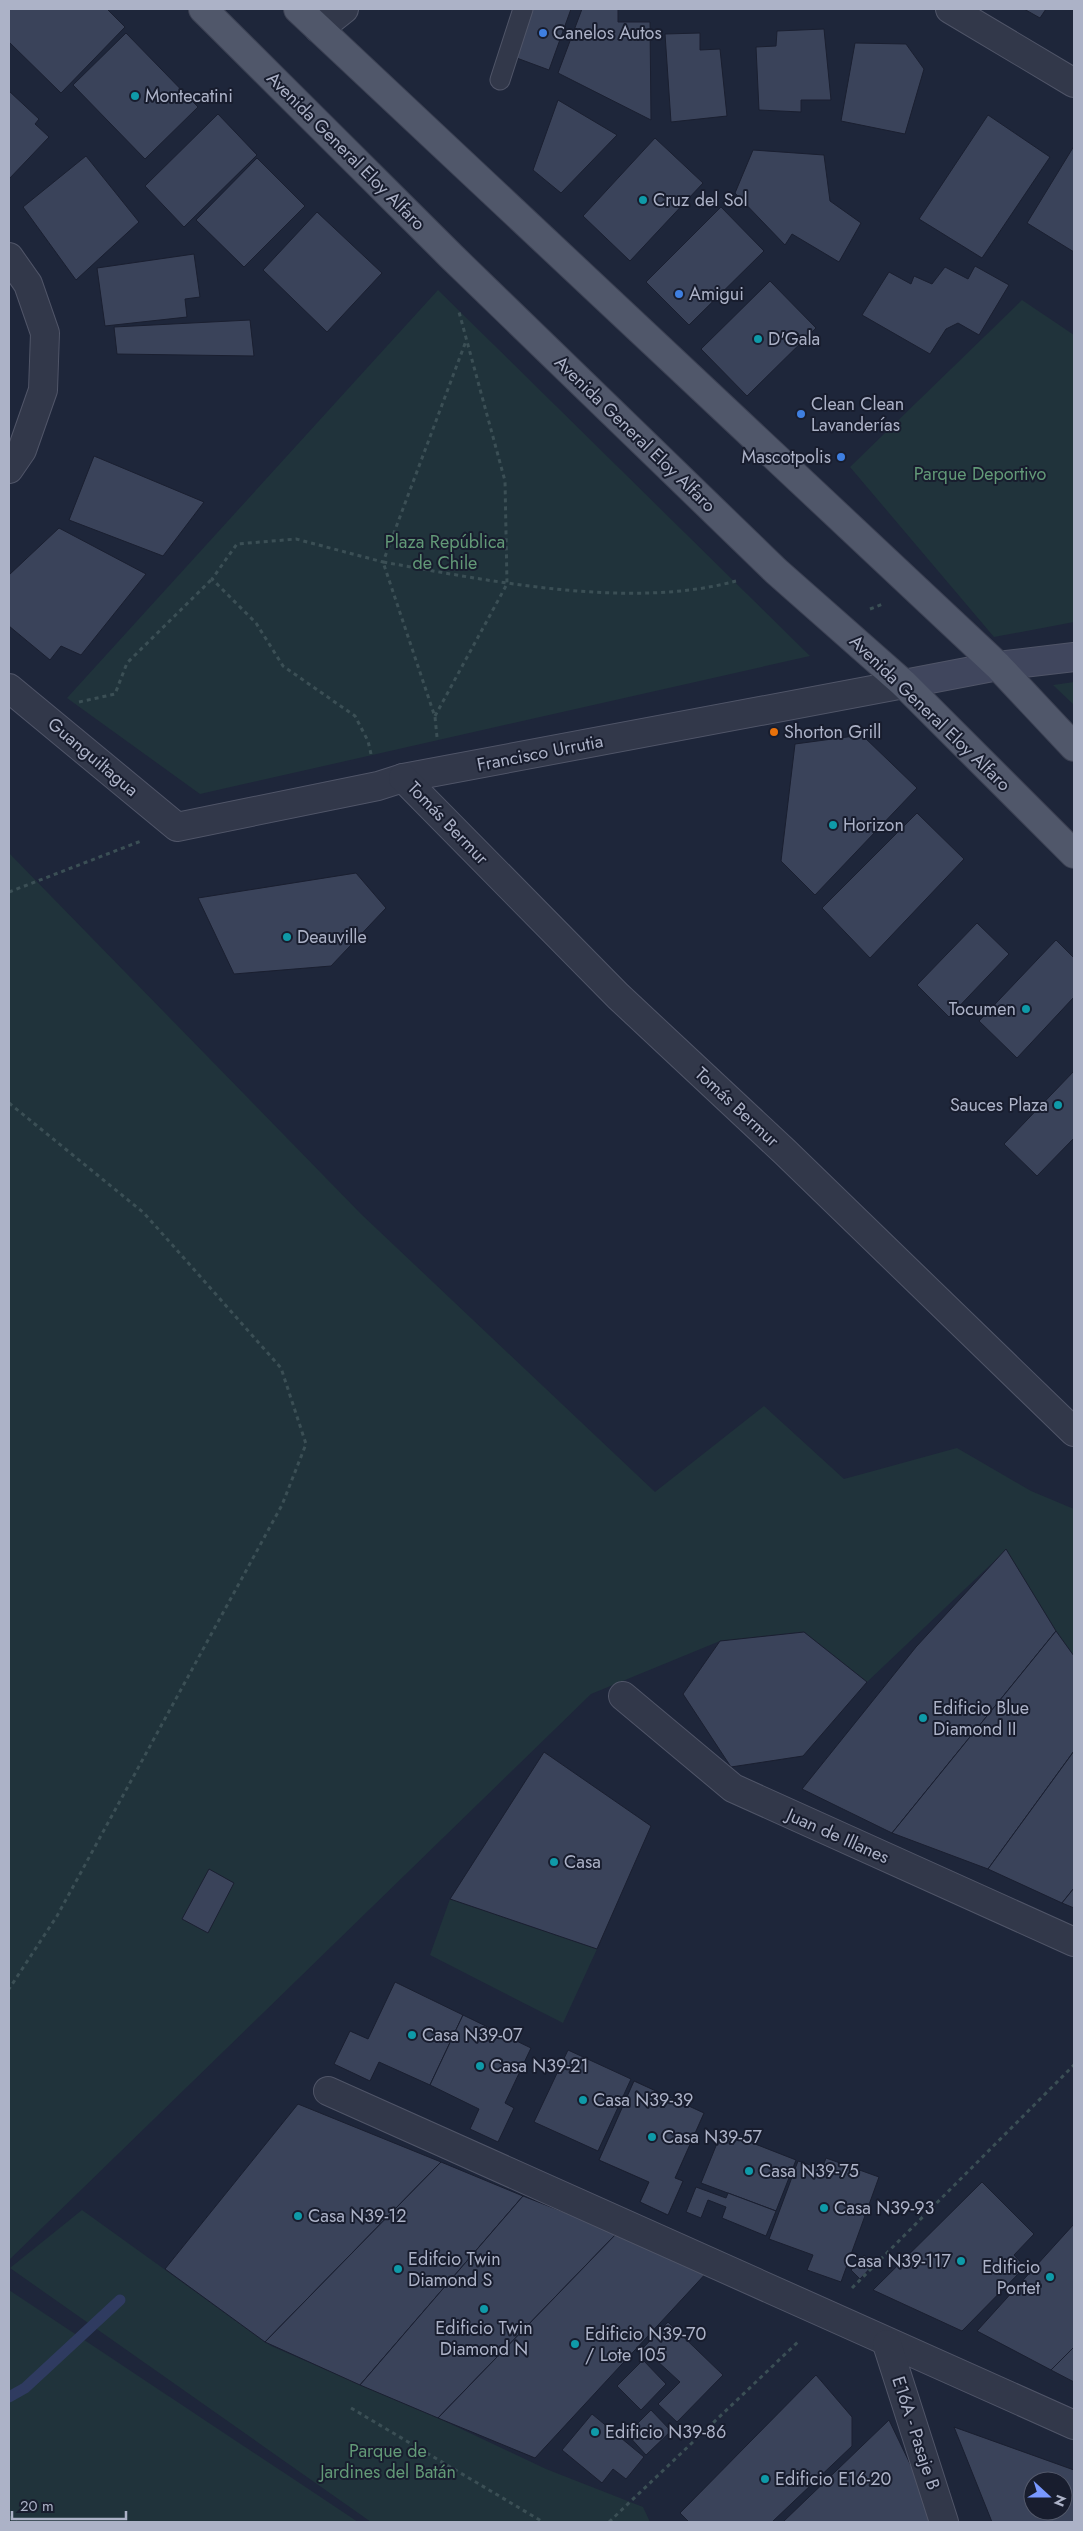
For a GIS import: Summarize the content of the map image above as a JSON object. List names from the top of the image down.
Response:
{
  "streets": {
    "main road": ["Avenida General Eloy Alfaro"],
    "street": [
      "Francisco Urrutia",
      "Guanguiltagua",
      "Tomás Bermur",
      "Juan de Illanes",
      "E16A - Pasaje B"
    ]
  },
  "crossings": [
    ["Avenida General Eloy Alfaro", "Francisco Urrutia"],
    ["Francisco Urrutia", "Guanguiltagua"],
    ["Francisco Urrutia", "Tomás Bermur"]
  ],
  "parks": ["Parque Deportivo", "Plaza República de Chile", "Parque de Jardines del Batán"],
  "places": [
    "Canelos Autos",
    "Montecatini",
    "Cruz del Sol",
    "Amigui",
    "D'Gala",
    "Clean Clean Lavanderías",
    "Mascotpolis",
    "Shorton Grill",
    "Horizon",
    "Deauville",
    "Tocumen",
    "Sauces Plaza",
    "Edificio Blue Diamond II",
    "Casa",
    "Casa N39-07",
    "Casa N39-21",
    "Casa N39-39",
    "Casa N39-57",
    "Casa N39-75",
    "Casa N39-93",
    "Casa N39-12",
    "Casa N39-117",
    "Edifcio Twin Diamond S",
    "Edificio Portet",
    "Edificio Twin Diamond N",
    "Edificio N39-70 / Lote 105",
    "Edificio N39-86",
    "Edificio E16-20"
  ],
  "scale_bar": "20 m",
  "north": "right"
}
